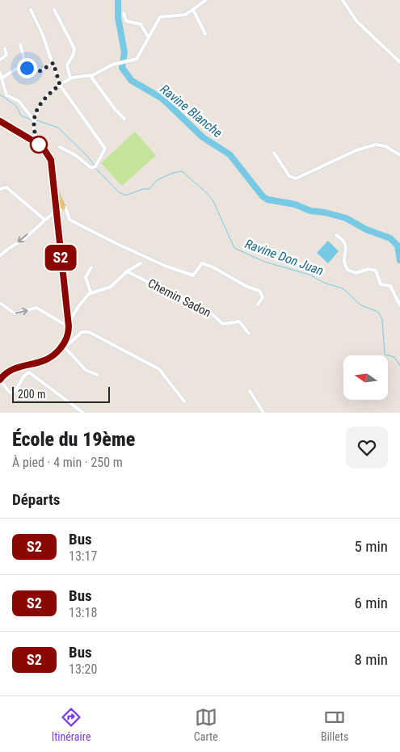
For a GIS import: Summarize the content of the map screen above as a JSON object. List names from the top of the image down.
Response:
{
  "streets": {
    "street": ["Chemin Sadon"]
  },
  "water": ["Ravine Blanche", "Ravine Don Juan"],
  "lines": ["bus line S2"],
  "scale_bar": "200 m",
  "north": "left",
  "page": {
    "on_map": "S2",
    "scale": "200 m",
    "heading": [
      ["École du 19ème", "À pied · 4 min · 250 m"],
      "Départs"
    ],
    "list": [
      {
        "mark": "S2",
        "name": "Bus",
        "note": "13:17",
        "value": "5 min"
      },
      {
        "mark": "S2",
        "name": "Bus",
        "note": "13:18",
        "value": "6 min"
      },
      {
        "mark": "S2",
        "name": "Bus",
        "note": "13:20",
        "value": "8 min"
      }
    ],
    "tabs": ["Itinéraire", "Carte", "Billets"]
  }
}
